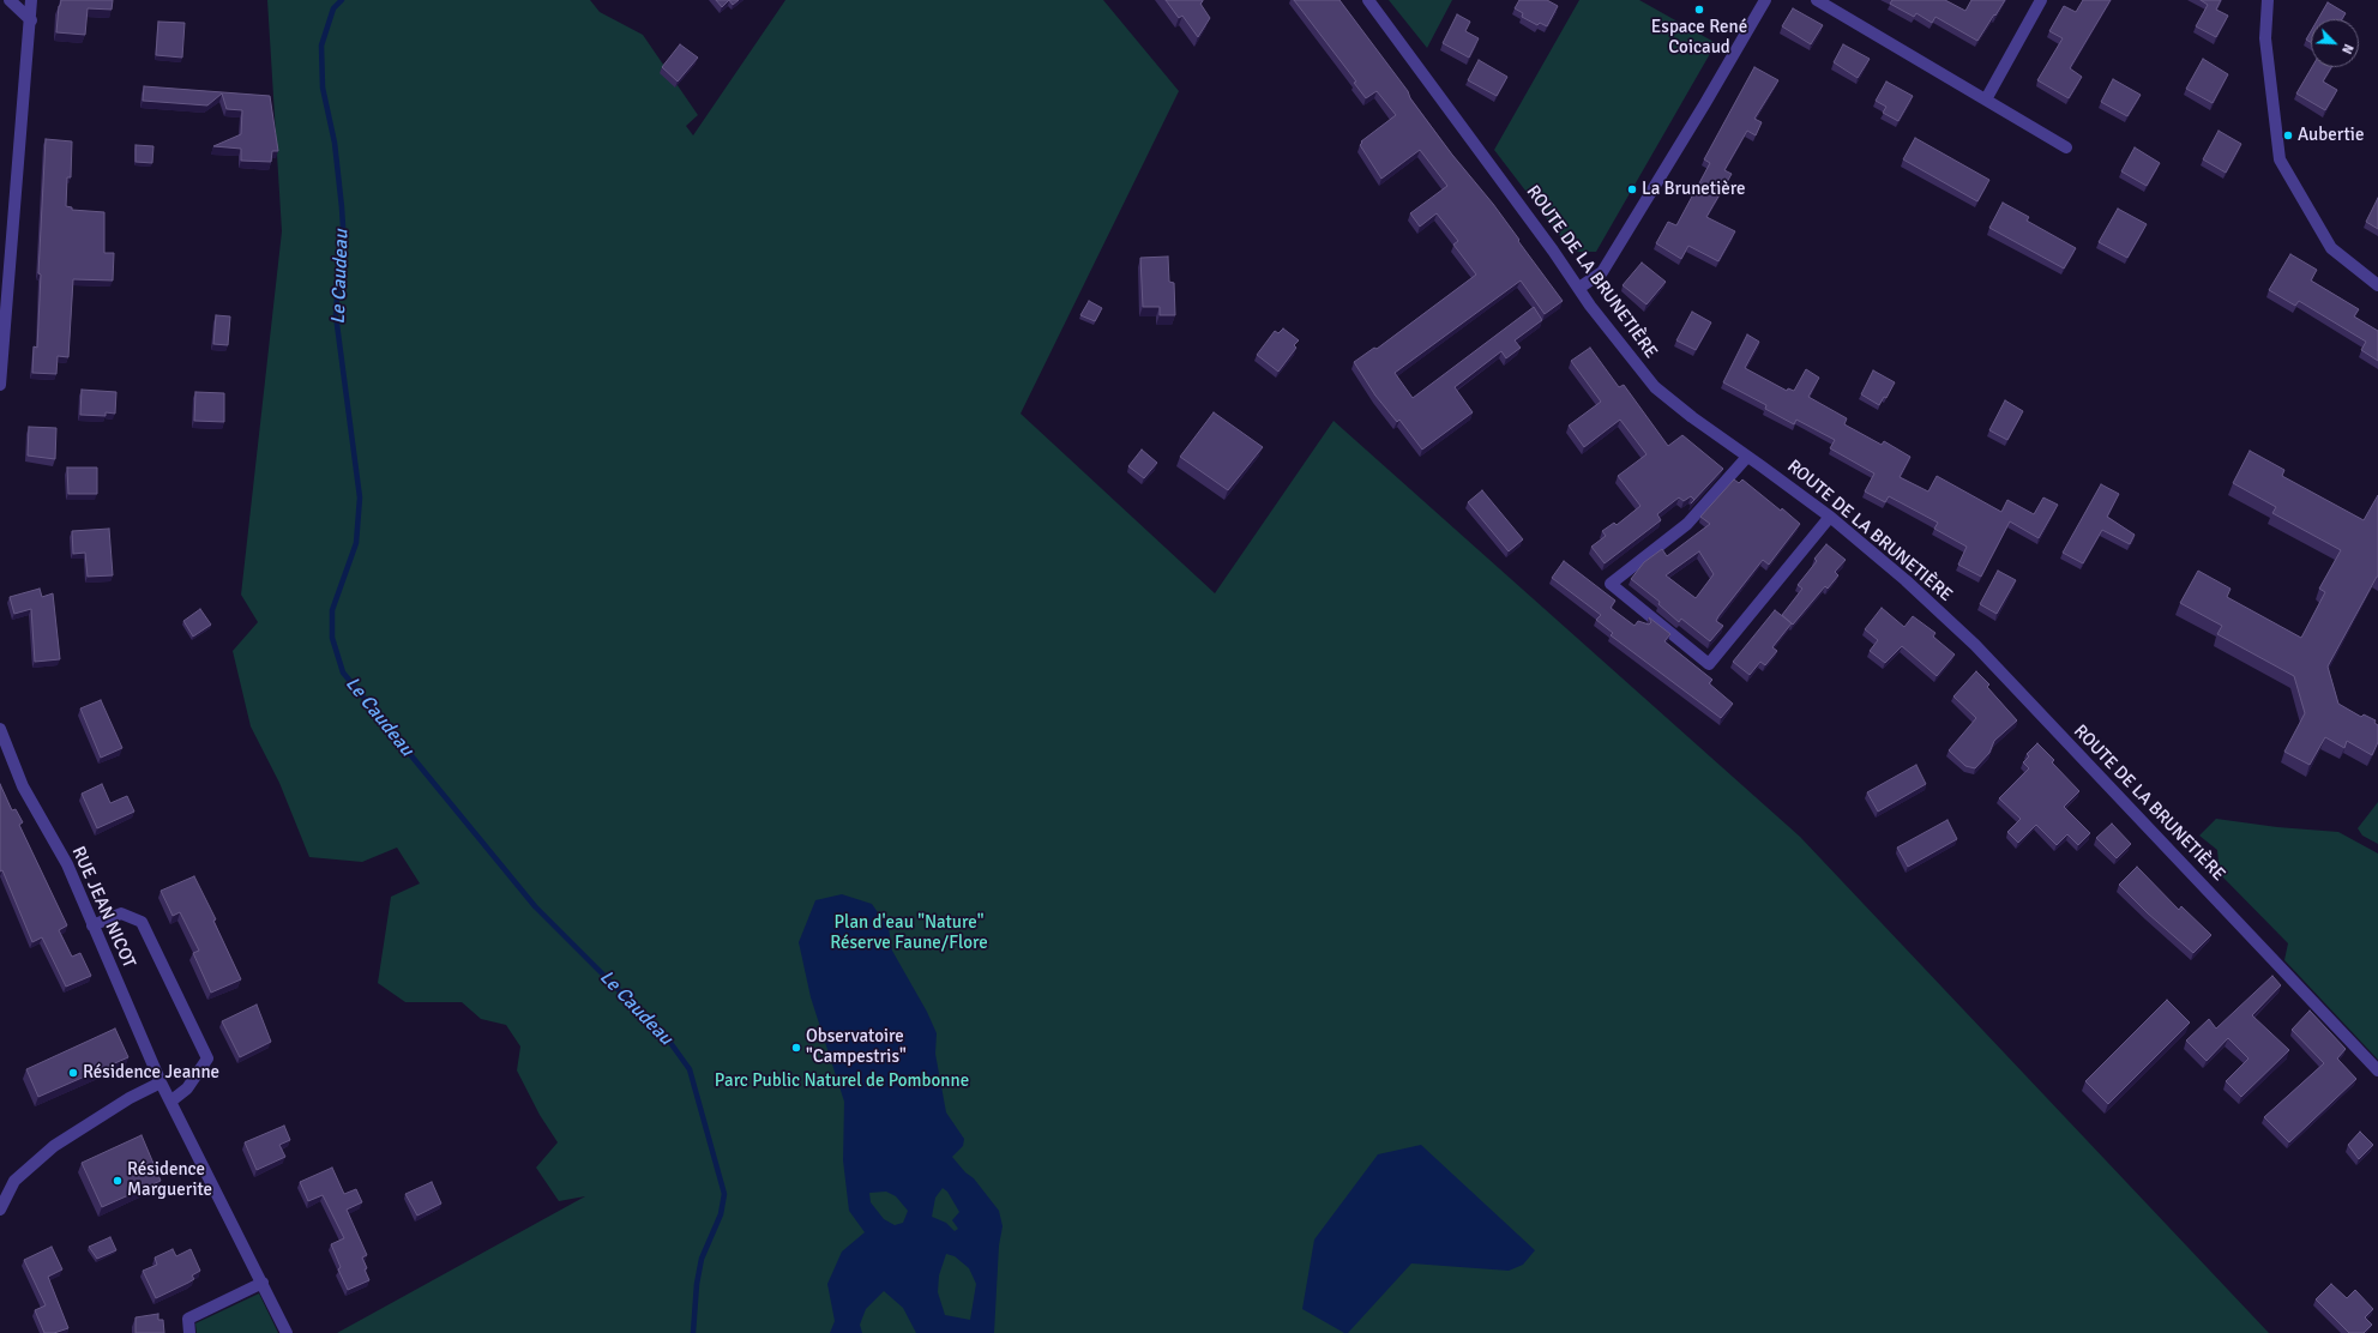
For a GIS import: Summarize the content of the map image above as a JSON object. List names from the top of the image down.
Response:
{
  "streets": {
    "street": ["ROUTE DE LA BRUNETIÈRE", "RUE JEAN NICOT"]
  },
  "water": ["Le Caudeau"],
  "parks": ["Plan d'eau \"Nature\" Réserve Faune/Flore", "Parc Public Naturel de Pombonne"],
  "places": [
    "Espace René Coicaud",
    "Aubertie",
    "La Brunetière",
    "Observatoire \"Campestris\"",
    "Résidence Jeanne",
    "Résidence Marguerite"
  ],
  "north": "bottom right"
}
